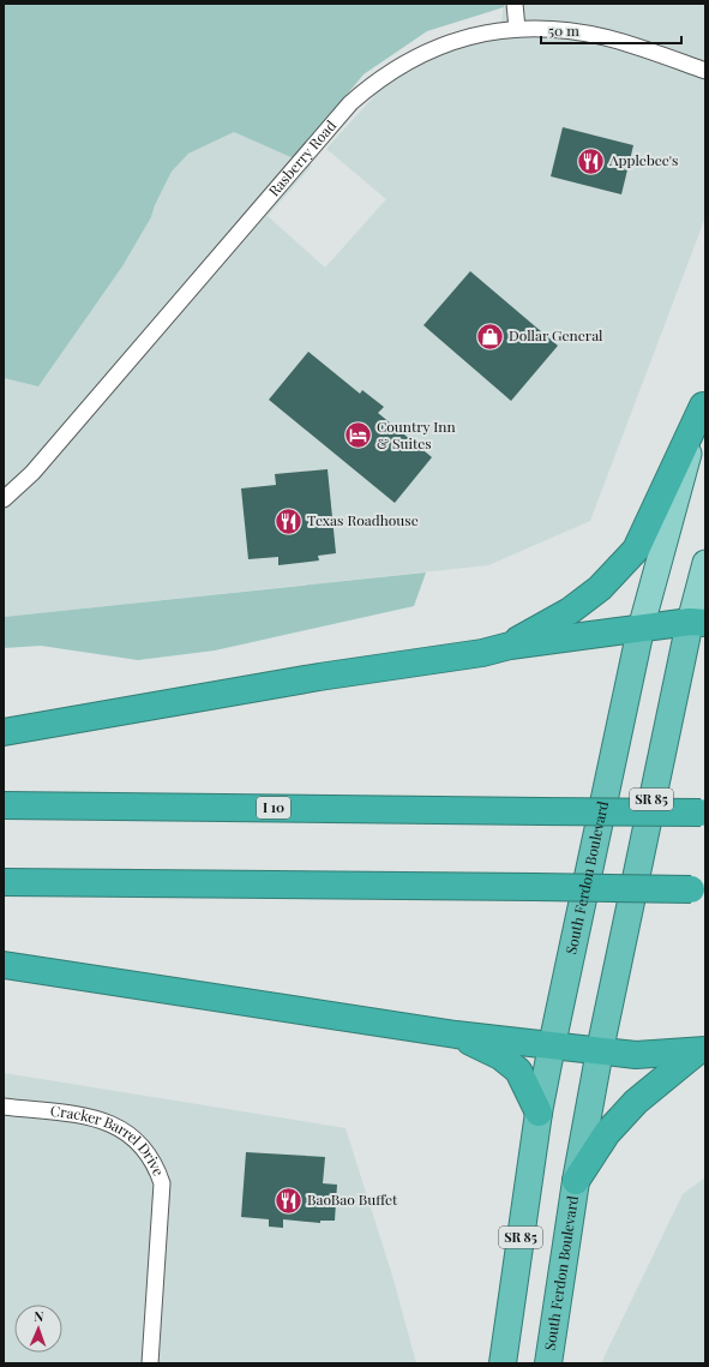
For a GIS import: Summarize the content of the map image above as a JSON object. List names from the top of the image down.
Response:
{
  "streets": {
    "highway": ["SR 85", "I 10", "South Ferdon Boulevard"],
    "street": ["Rasberry Road", "Cracker Barrel Drive"]
  },
  "places": {
    "restaurant": ["Applebee's", "Texas Roadhouse", "BaoBao Buffet"],
    "shop": ["Dollar General"],
    "hotel": ["Country Inn & Suites"]
  },
  "scale_bar": "50 m",
  "north": "top"
}
